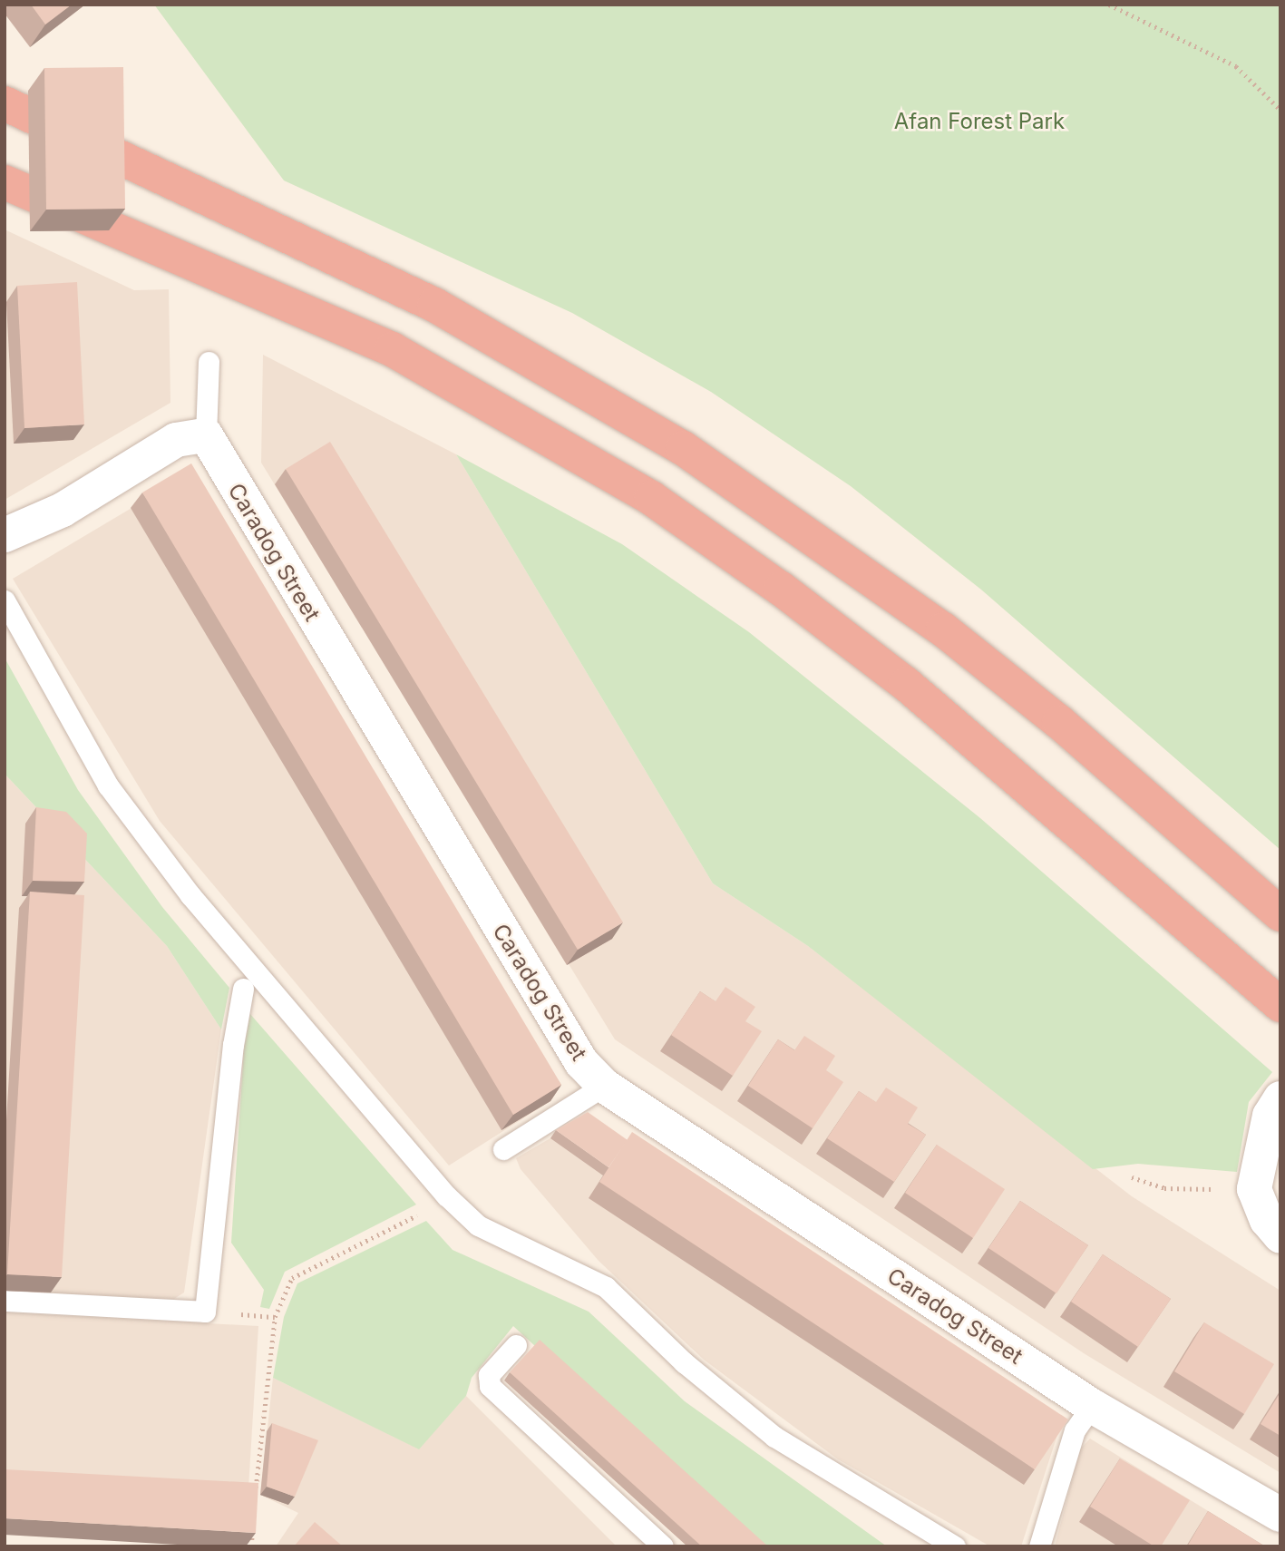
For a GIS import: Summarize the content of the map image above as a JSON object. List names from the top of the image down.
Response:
{
  "streets": {
    "street": ["Caradog Street"]
  },
  "parks": ["Afan Forest Park"]
}
